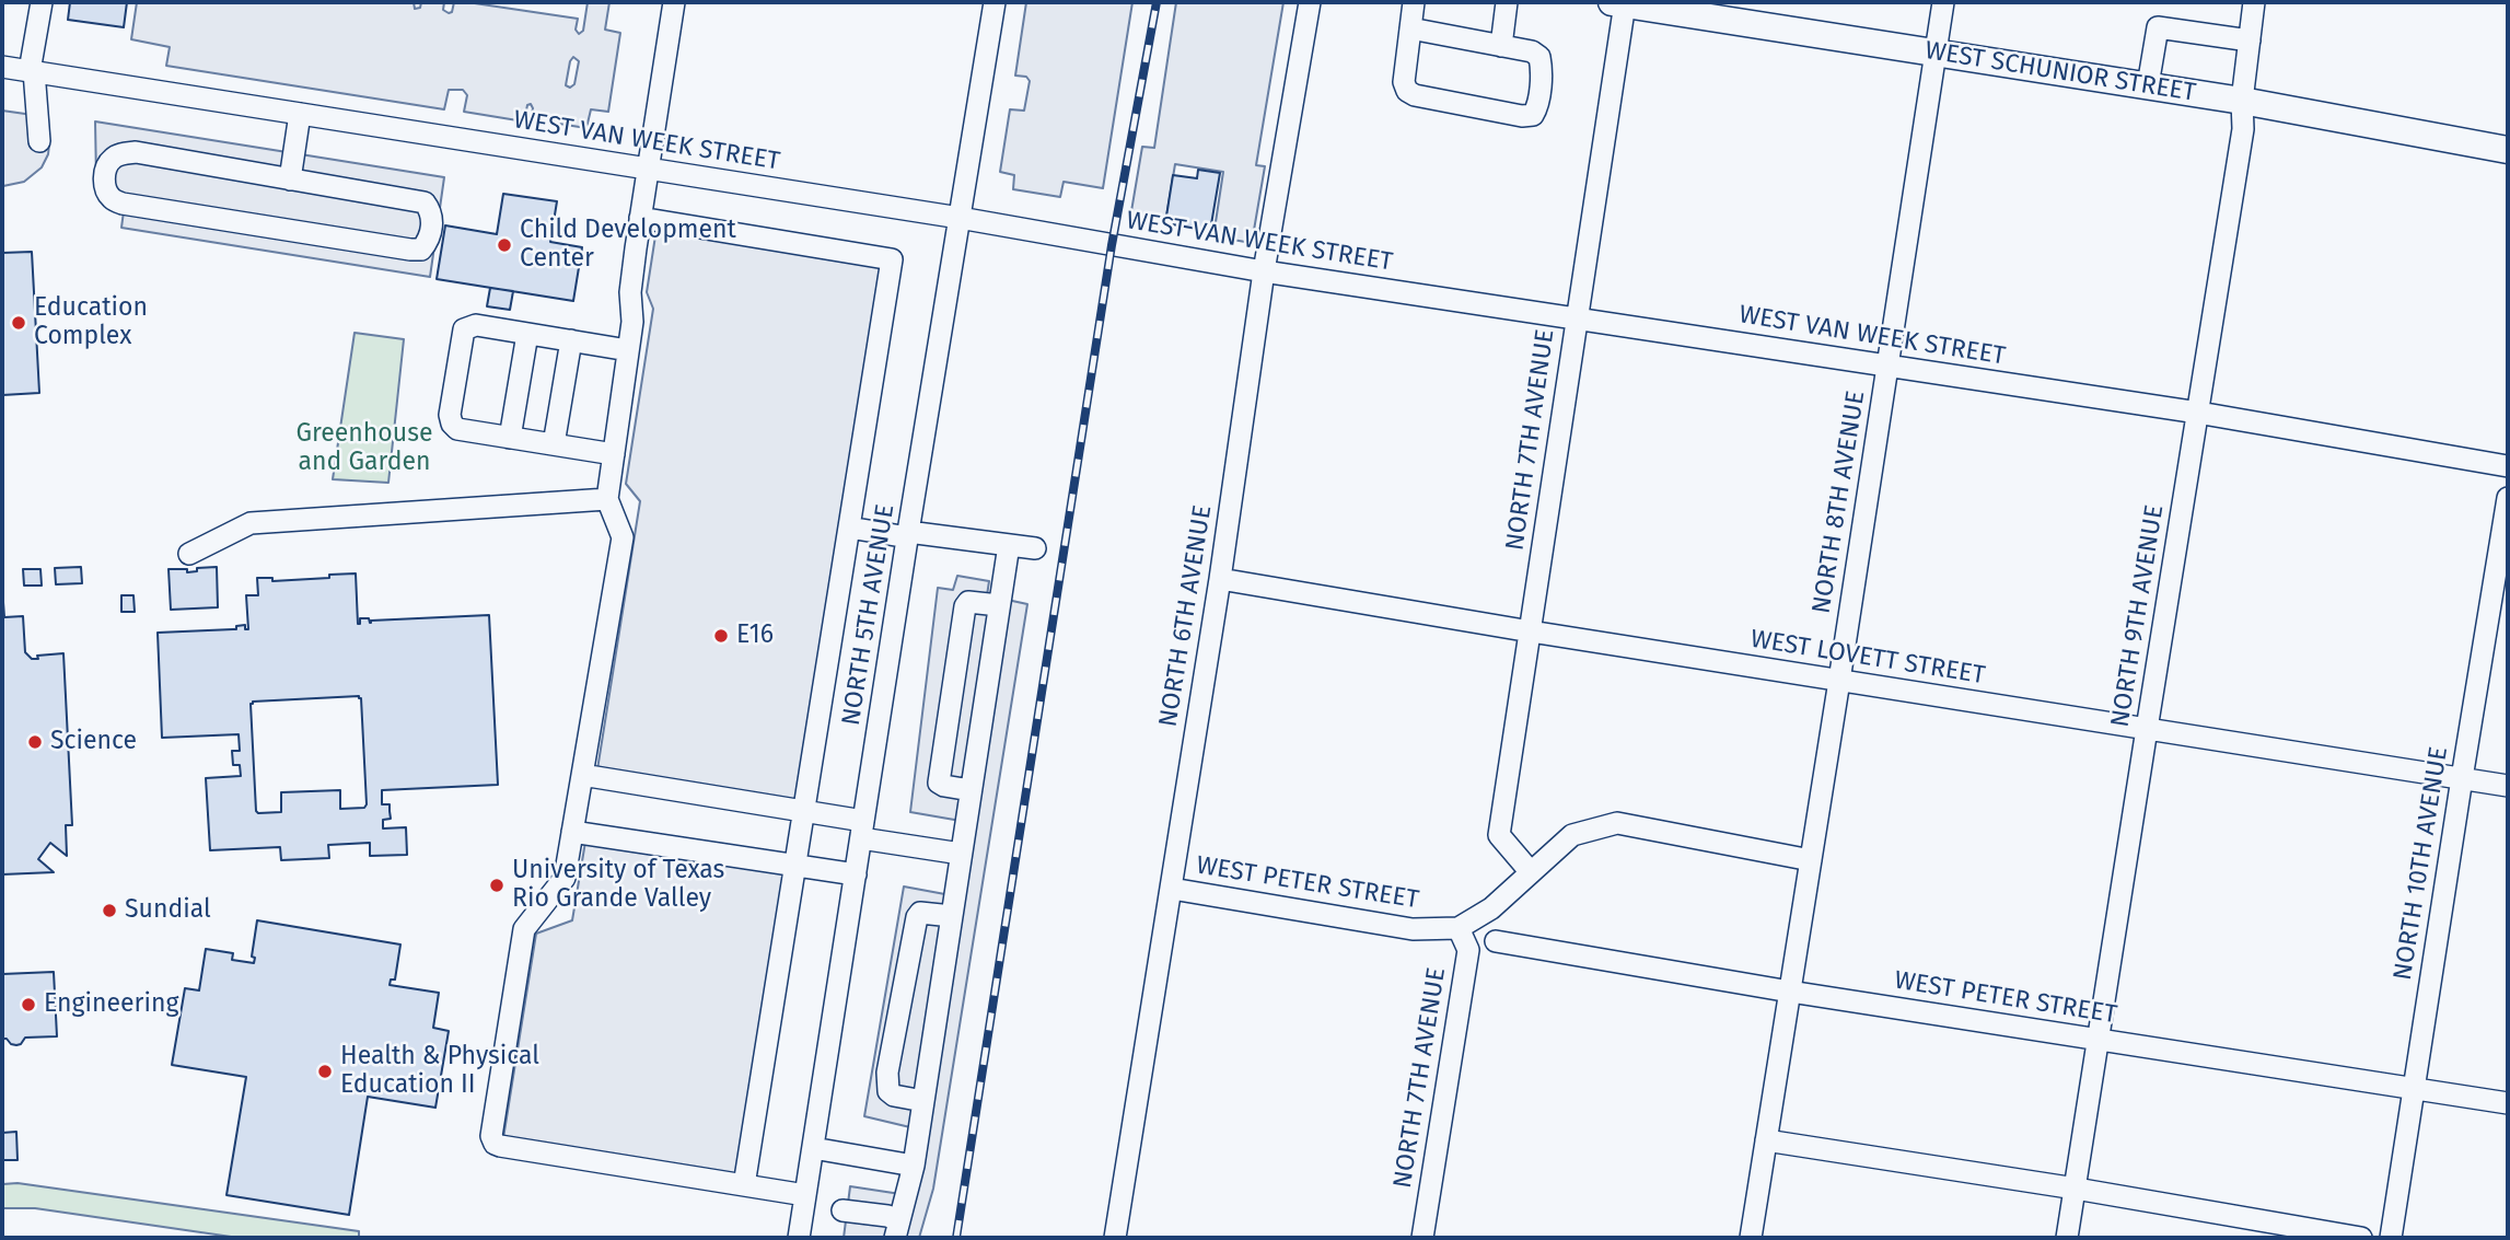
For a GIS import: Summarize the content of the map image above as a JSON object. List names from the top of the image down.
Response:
{
  "streets": {
    "main road": ["WEST SCHUNIOR STREET"],
    "street": [
      "WEST VAN WEEK STREET",
      "NORTH 7TH AVENUE",
      "NORTH 8TH AVENUE",
      "NORTH 5TH AVENUE",
      "NORTH 6TH AVENUE",
      "NORTH 9TH AVENUE",
      "WEST LOVETT STREET",
      "NORTH 10TH AVENUE",
      "WEST PETER STREET"
    ]
  },
  "crossings": [
    ["WEST SCHUNIOR STREET", "NORTH 7TH AVENUE"],
    ["WEST SCHUNIOR STREET", "NORTH 8TH AVENUE"],
    ["WEST SCHUNIOR STREET", "NORTH 9TH AVENUE"],
    ["WEST VAN WEEK STREET", "NORTH 7TH AVENUE"],
    ["WEST VAN WEEK STREET", "NORTH 8TH AVENUE"],
    ["WEST VAN WEEK STREET", "NORTH 5TH AVENUE"],
    ["WEST VAN WEEK STREET", "NORTH 6TH AVENUE"],
    ["WEST VAN WEEK STREET", "NORTH 9TH AVENUE"],
    ["NORTH 7TH AVENUE", "WEST LOVETT STREET"],
    ["NORTH 7TH AVENUE", "WEST PETER STREET"],
    ["NORTH 8TH AVENUE", "WEST LOVETT STREET"],
    ["NORTH 8TH AVENUE", "WEST PETER STREET"],
    ["NORTH 6TH AVENUE", "WEST LOVETT STREET"],
    ["NORTH 6TH AVENUE", "WEST PETER STREET"],
    ["NORTH 9TH AVENUE", "WEST LOVETT STREET"],
    ["NORTH 9TH AVENUE", "WEST PETER STREET"],
    ["WEST LOVETT STREET", "NORTH 10TH AVENUE"],
    ["NORTH 10TH AVENUE", "WEST PETER STREET"]
  ],
  "parks": ["Greenhouse and Garden"],
  "places": [
    "Child Development Center",
    "Education Complex",
    "E16",
    "Science",
    "University of Texas Rio Grande Valley",
    "Sundial",
    "Engineering",
    "Health & Physical Education II"
  ]
}
